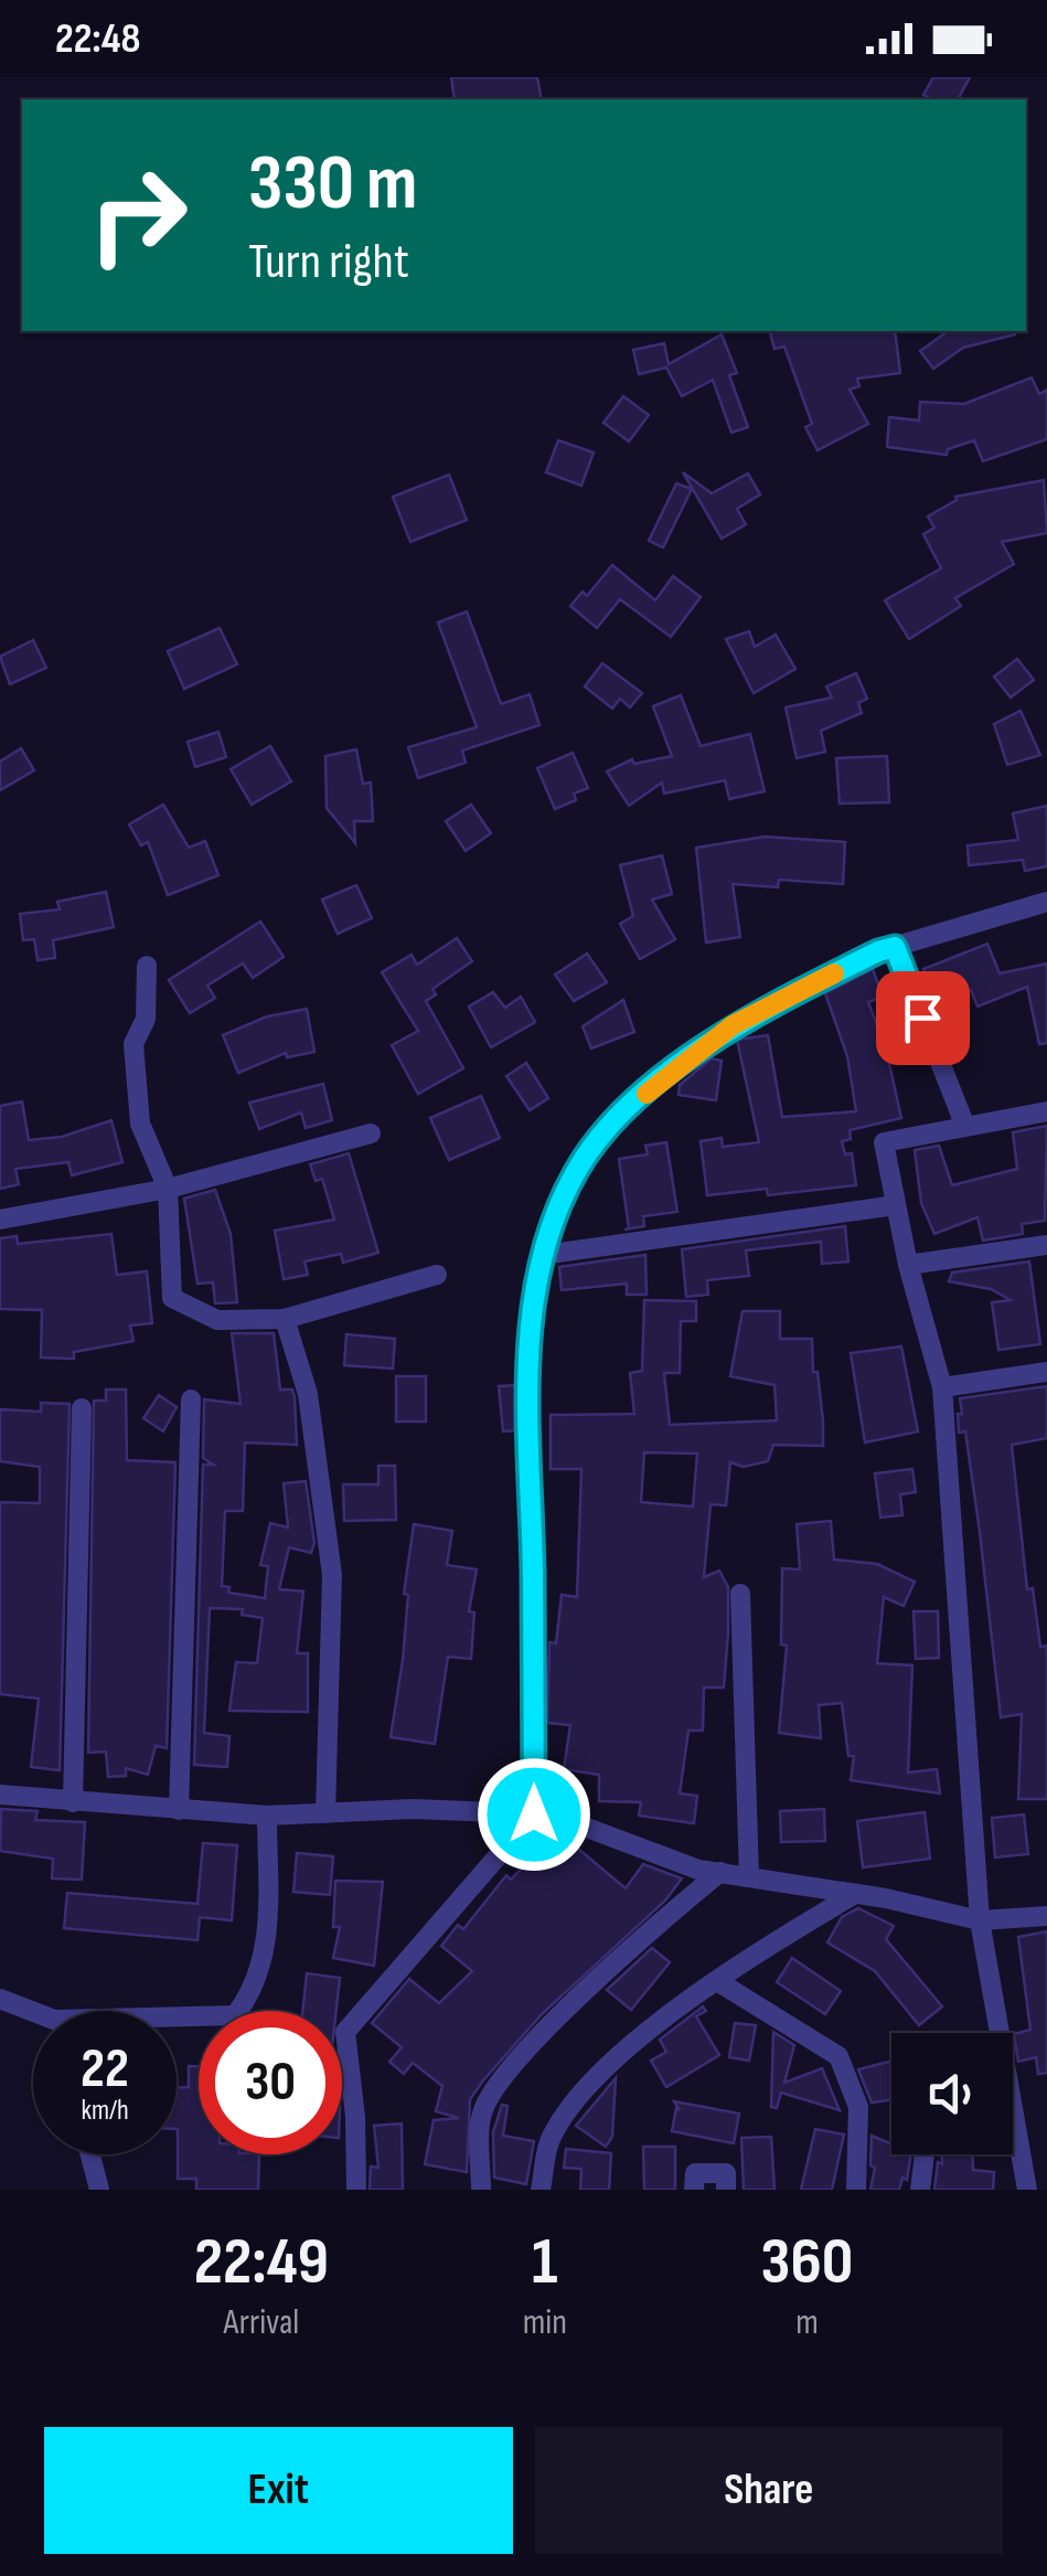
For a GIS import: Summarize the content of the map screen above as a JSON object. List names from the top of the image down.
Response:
{
  "page": {
    "status": "22:48",
    "turn": ["330 m", "Turn right"],
    "speed": "22 km/h",
    "limit": "30",
    "eta": [
      "22:49",
      "Arrival",
      "1",
      "min",
      "360",
      "m"
    ],
    "buttons": ["Exit", "Share"]
  }
}
